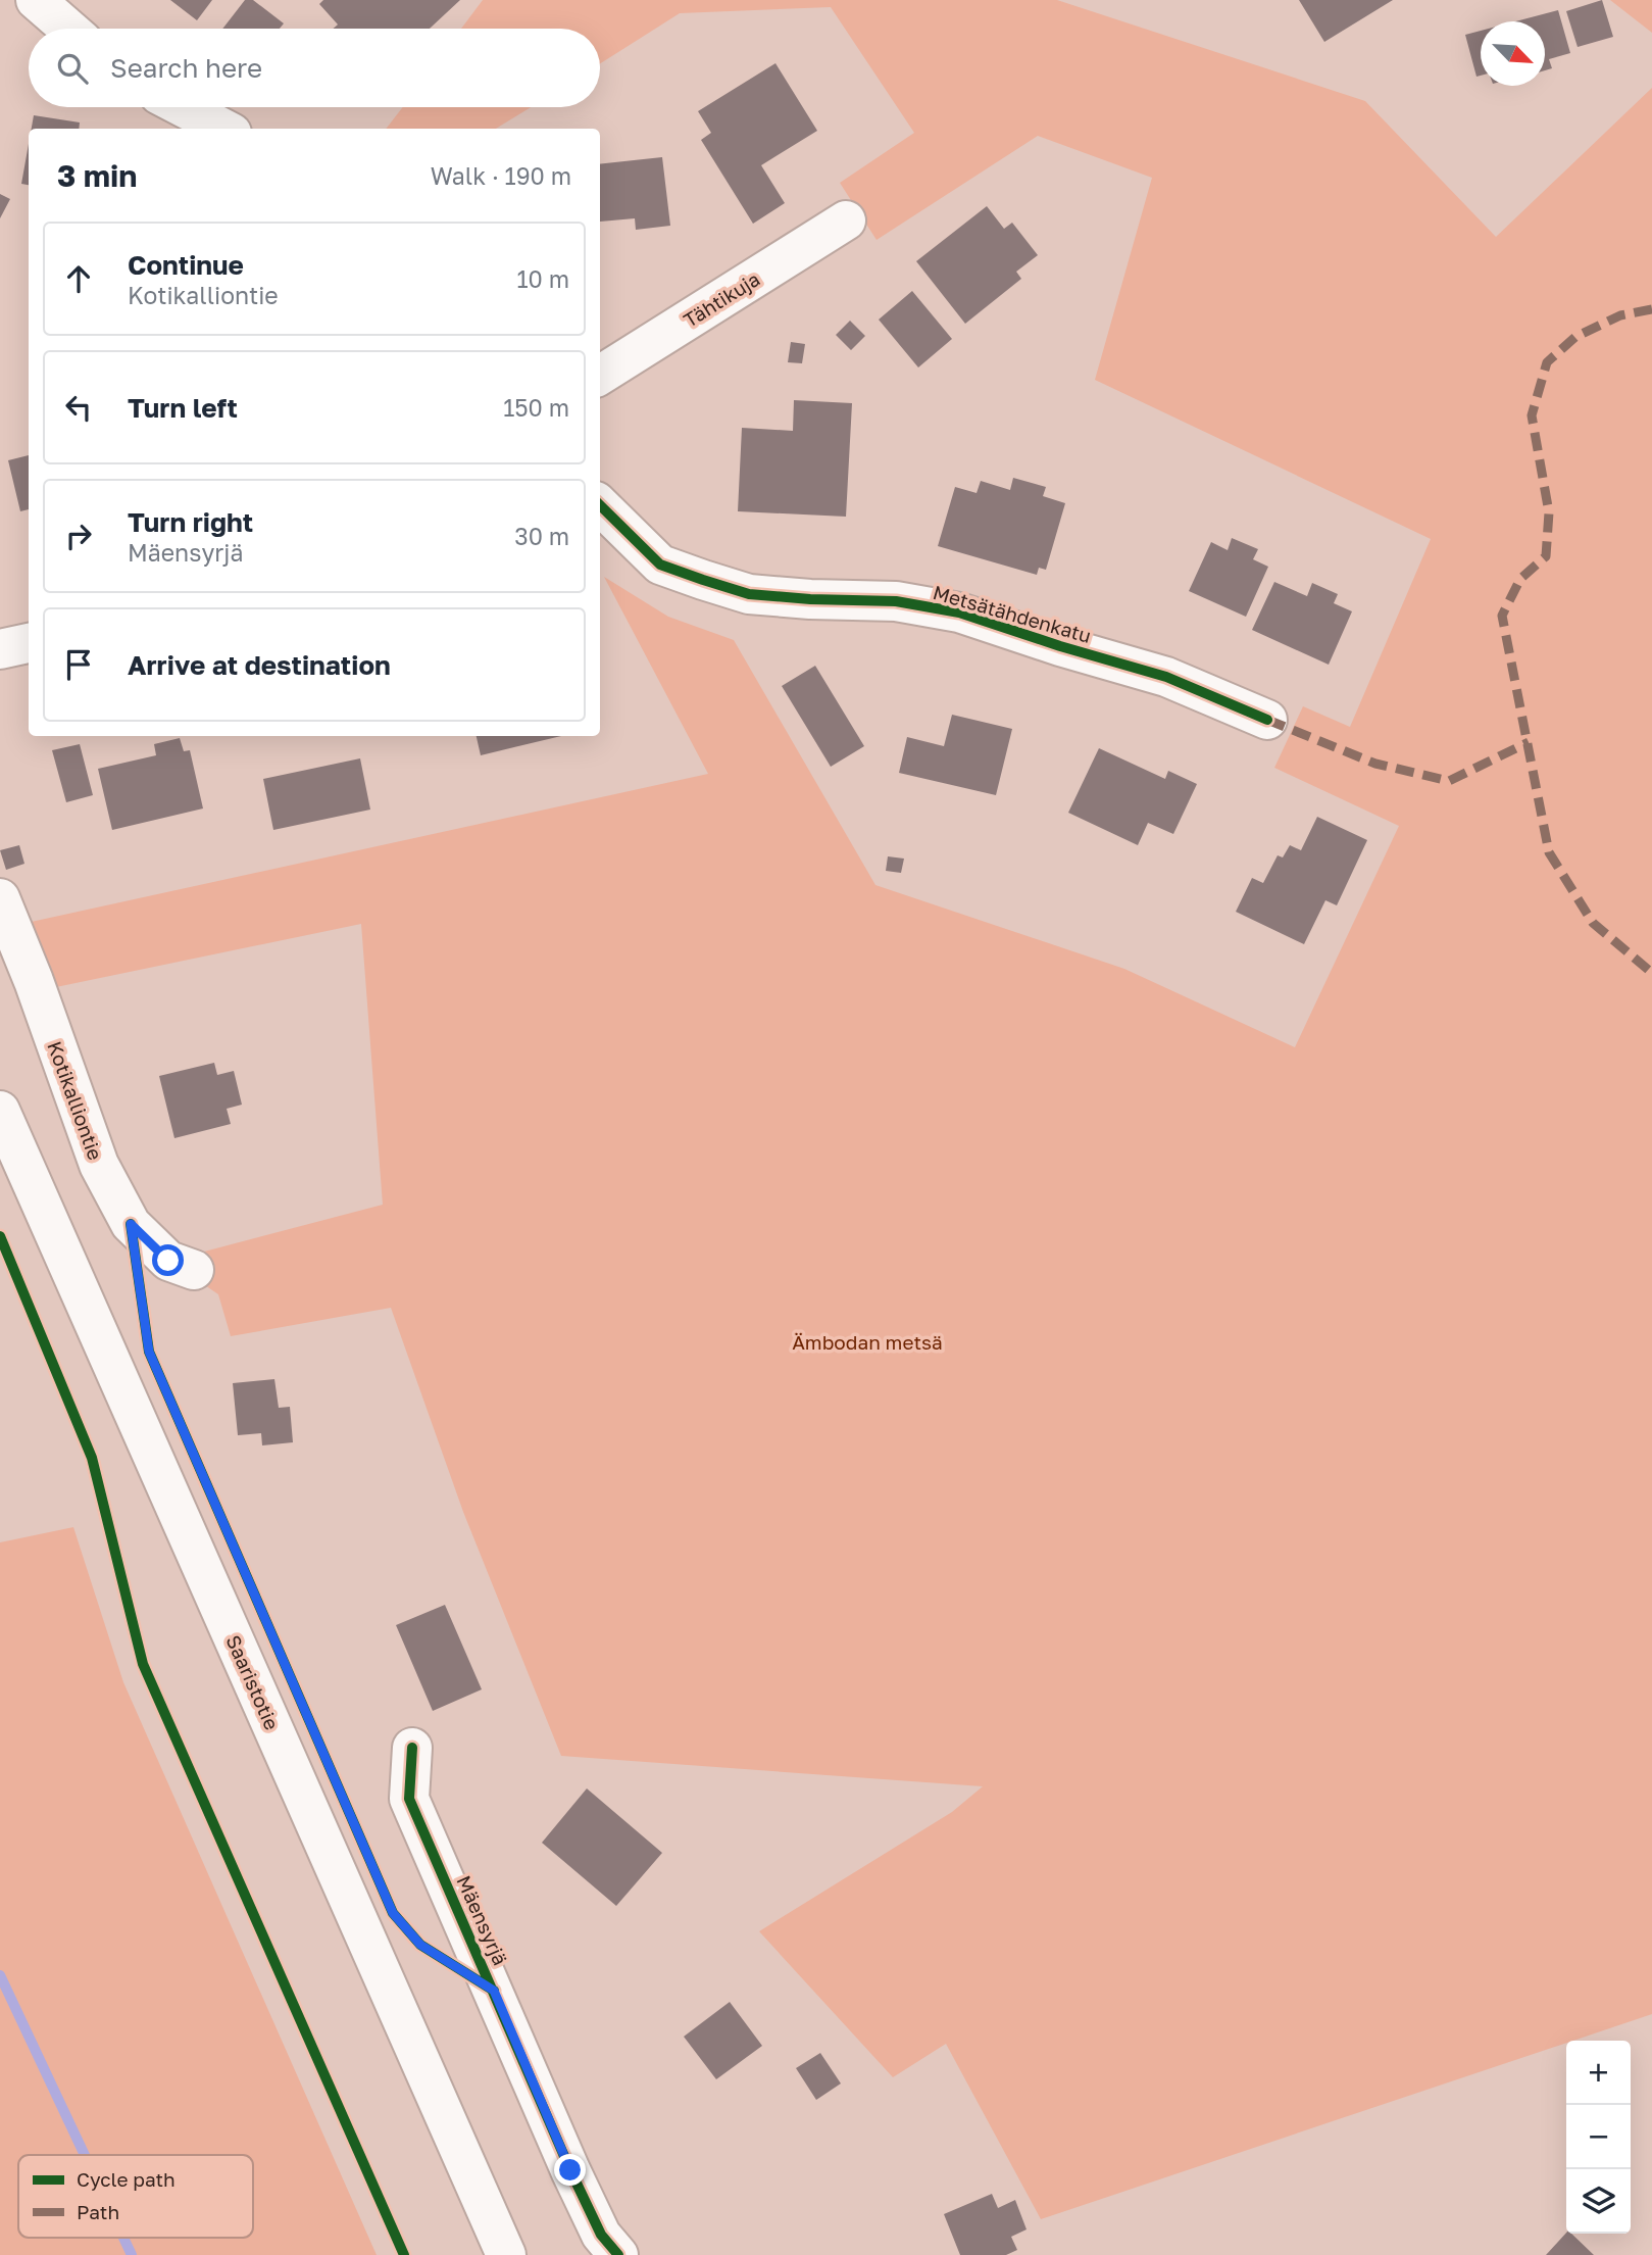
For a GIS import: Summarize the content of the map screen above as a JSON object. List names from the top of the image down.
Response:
{
  "streets": {
    "street": [
      "Tähtikuja",
      "Metsätähdenkatu",
      "Kotikalliontie",
      "Saaristotie",
      "Mäensyrjä"
    ]
  },
  "parks": ["Ämbodan metsä"],
  "legend": ["Cycle path", "Path"],
  "north": "bottom right",
  "page": {
    "search": "Search here",
    "heading": ["3 min", "Walk · 190 m"],
    "list": [
      ["Continue", "Kotikalliontie", "10 m"],
      ["Turn left", "150 m"],
      ["Turn right", "Mäensyrjä", "30 m"],
      "Arrive at destination"
    ],
    "map_buttons": ["+", "−"]
  }
}
